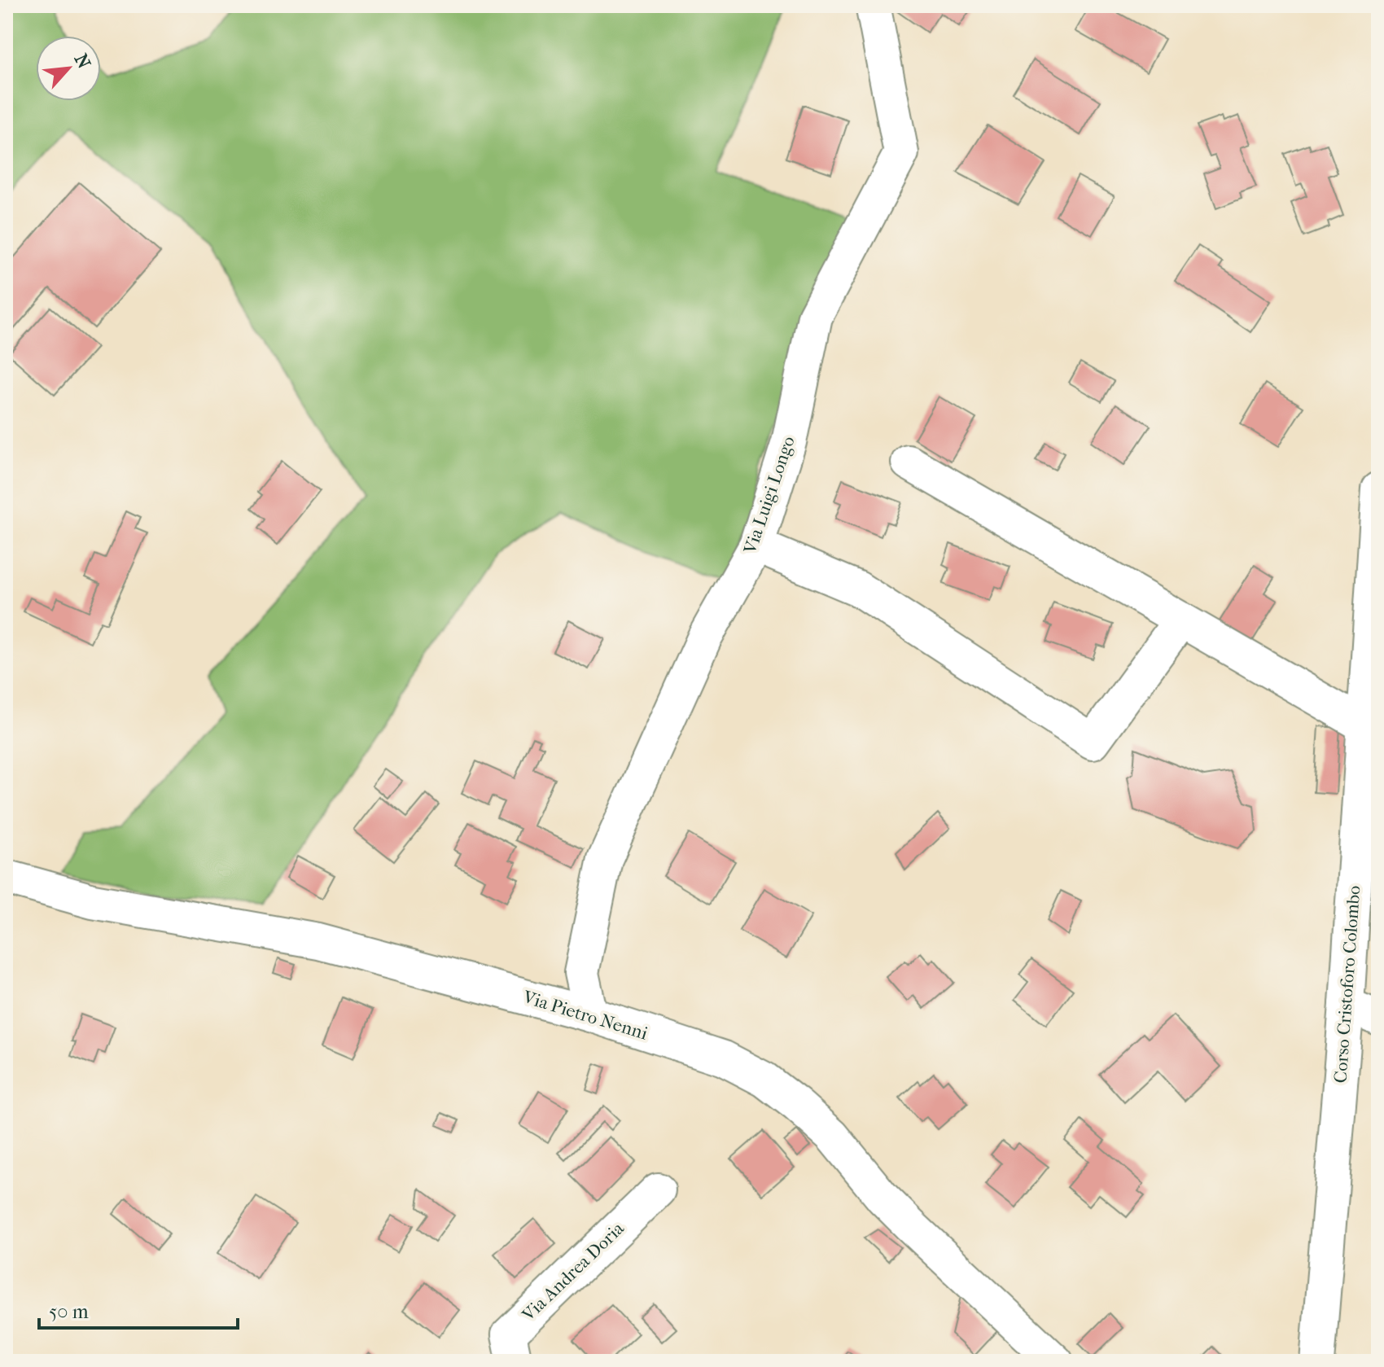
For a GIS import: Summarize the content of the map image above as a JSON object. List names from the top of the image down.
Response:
{
  "streets": {
    "street": [
      "Via Luigi Longo",
      "Corso Cristoforo Colombo",
      "Via Pietro Nenni",
      "Via Andrea Doria"
    ]
  },
  "crossings": [
    ["Via Luigi Longo", "Via Pietro Nenni"]
  ],
  "scale_bar": "50 m",
  "north": "top right"
}
